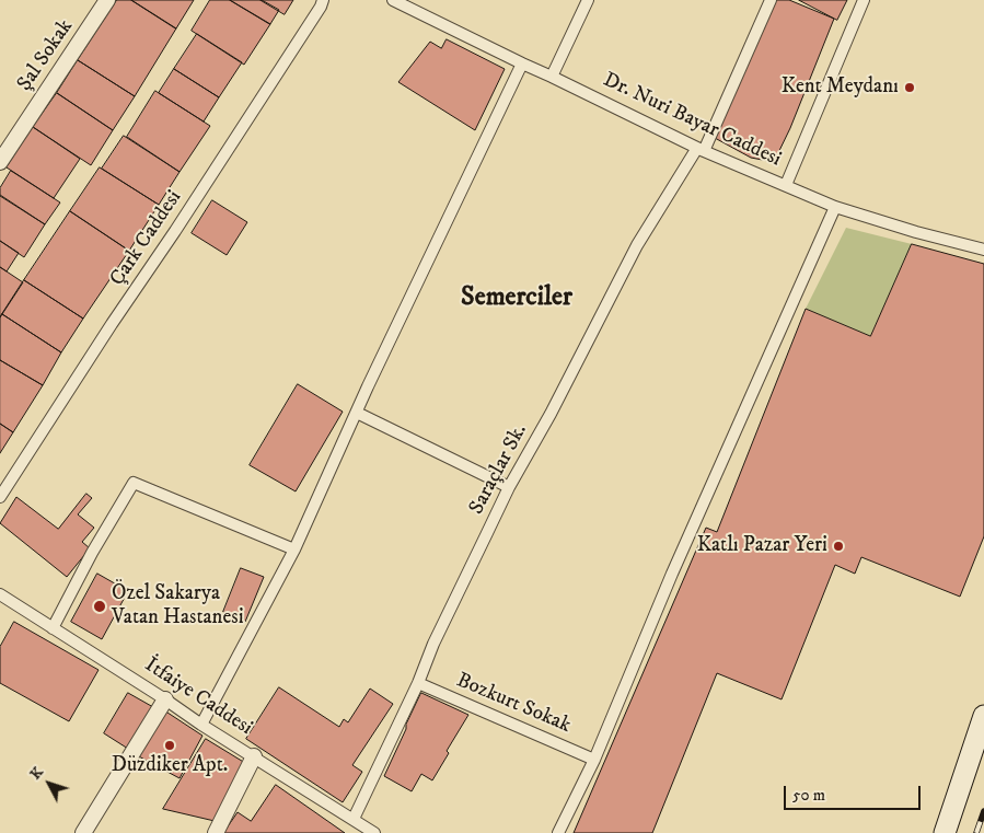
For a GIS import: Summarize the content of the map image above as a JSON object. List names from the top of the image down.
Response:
{
  "streets": {
    "street": [
      "Şal Sokak",
      "Dr. Nuri Bayar Caddesi",
      "Çark Caddesi",
      "Saraçlar Sk.",
      "İtfaiye Caddesi",
      "Bozkurt Sokak"
    ]
  },
  "crossings": [
    ["Dr. Nuri Bayar Caddesi", "Saraçlar Sk."],
    ["Saraçlar Sk.", "İtfaiye Caddesi"],
    ["Saraçlar Sk.", "Bozkurt Sokak"]
  ],
  "districts": ["Semerciler"],
  "places": [
    "Kent Meydanı",
    "Katlı Pazar Yeri",
    "Özel Sakarya Vatan Hastanesi",
    "Düzdiker Apt."
  ],
  "scale_bar": "50 m",
  "north": "top left"
}
